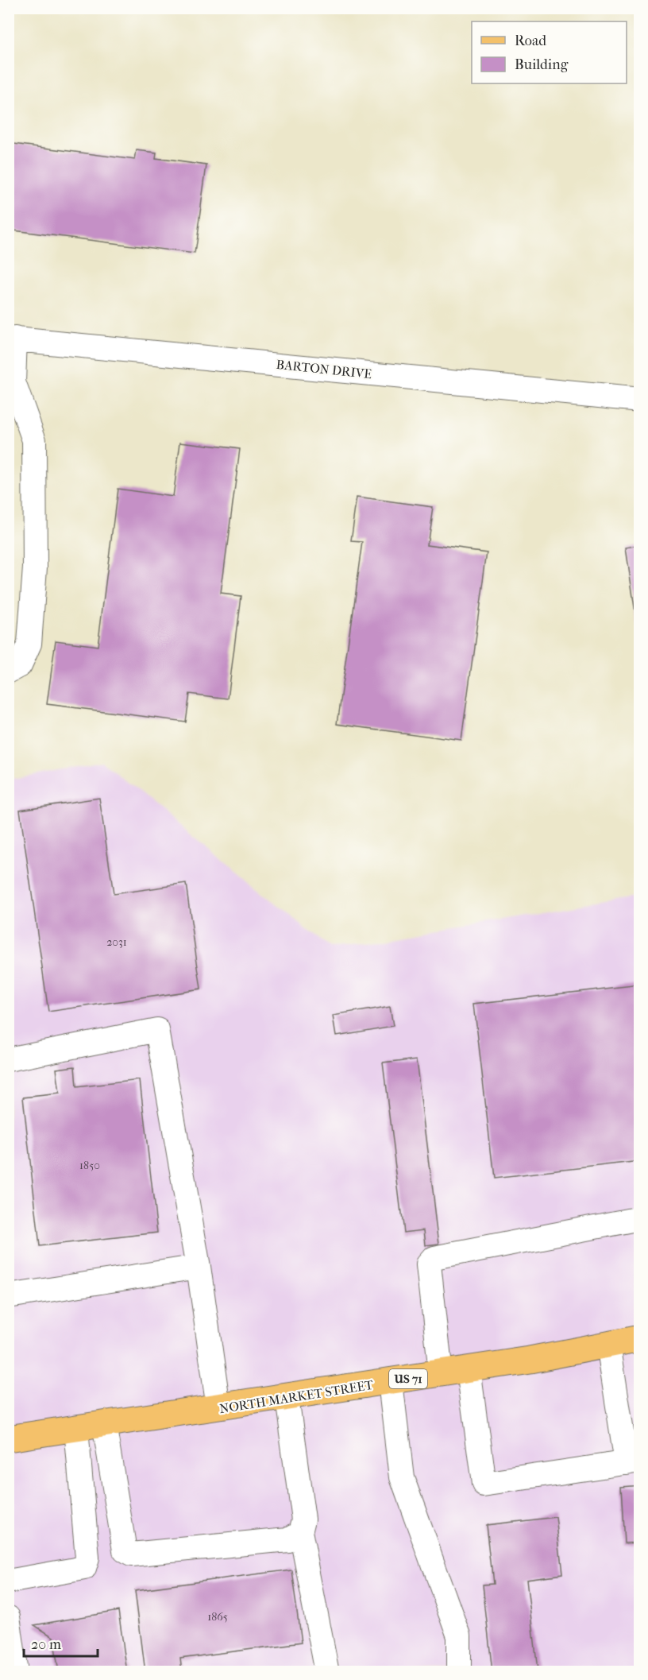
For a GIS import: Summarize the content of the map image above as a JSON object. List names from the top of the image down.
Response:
{
  "streets": {
    "main road": ["US 71", "NORTH MARKET STREET"],
    "street": ["BARTON DRIVE"]
  },
  "house_numbers": ["2031", "1850", "1865"],
  "legend": ["Road", "Building"],
  "scale_bar": "20 m"
}
